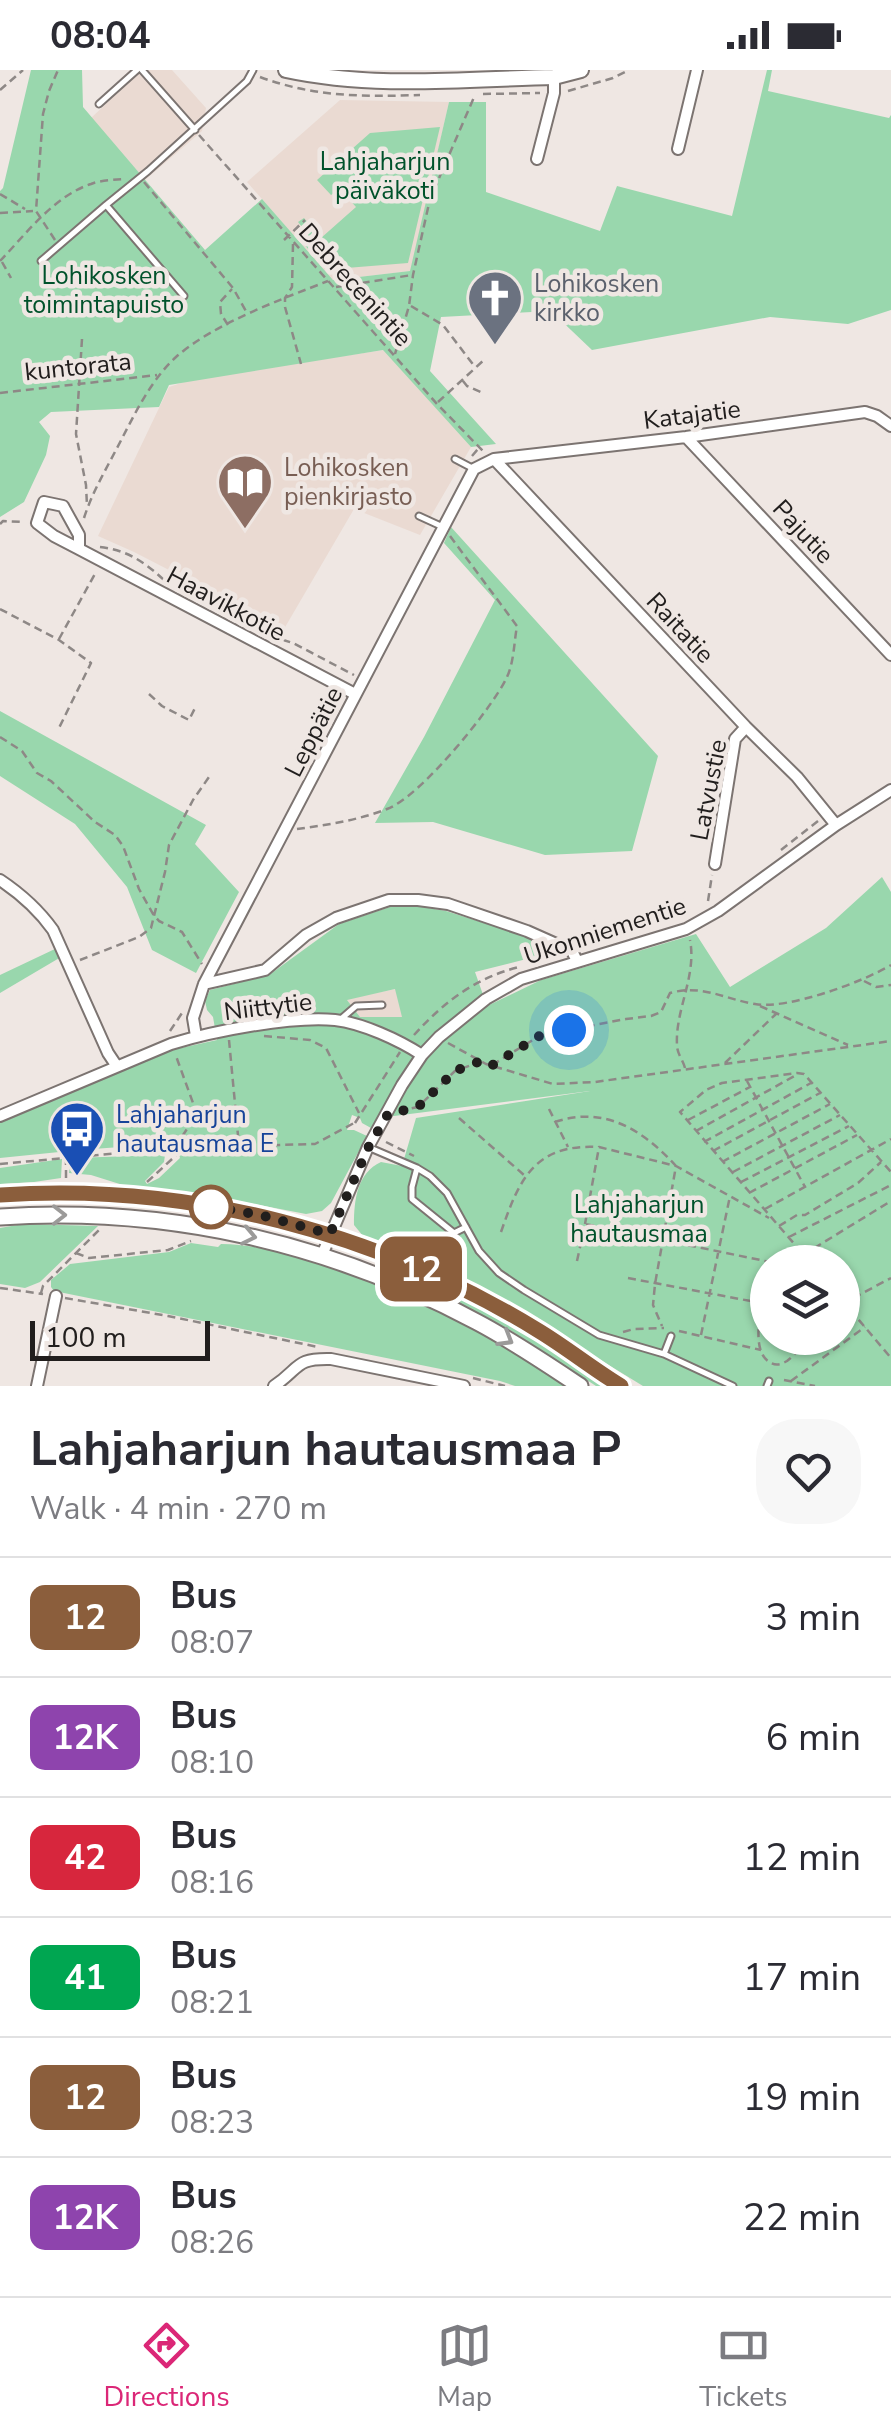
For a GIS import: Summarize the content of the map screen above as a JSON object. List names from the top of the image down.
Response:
{
  "streets": {
    "street": [
      "Katajatie",
      "Pajutie",
      "Haavikkotie",
      "Raitatie",
      "Leppätie",
      "Latvustie",
      "Ukonniementie",
      "Niittytie"
    ],
    "path": ["Debrecenintie", "kuntorata"]
  },
  "crossings": [
    ["Debrecenintie", "Katajatie"],
    ["Debrecenintie", "Raitatie"],
    ["Katajatie", "Pajutie"],
    ["Katajatie", "Raitatie"],
    ["Haavikkotie", "Leppätie"],
    ["Raitatie", "Latvustie"],
    ["Raitatie", "Ukonniementie"],
    ["Ukonniementie", "Niittytie"]
  ],
  "parks": ["Lahjaharjun päiväkoti", "Lohikosken toimintapuisto", "Lahjaharjun hautausmaa"],
  "places": {
    "church": ["Lohikosken kirkko"],
    "library": ["Lohikosken pienkirjasto"],
    "bus stop": ["Lahjaharjun hautausmaa E"]
  },
  "lines": ["bus line 12"],
  "scale_bar": "100 m",
  "page": {
    "status": "08:04",
    "on_map": "12",
    "scale": "100 m",
    "heading": ["Lahjaharjun hautausmaa P", "Walk · 4 min · 270 m"],
    "list": [
      {
        "mark": "12",
        "name": "Bus",
        "note": "08:07",
        "value": "3 min"
      },
      {
        "mark": "12K",
        "name": "Bus",
        "note": "08:10",
        "value": "6 min"
      },
      {
        "mark": "42",
        "name": "Bus",
        "note": "08:16",
        "value": "12 min"
      },
      {
        "mark": "41",
        "name": "Bus",
        "note": "08:21",
        "value": "17 min"
      },
      {
        "mark": "12",
        "name": "Bus",
        "note": "08:23",
        "value": "19 min"
      },
      {
        "mark": "12K",
        "name": "Bus",
        "note": "08:26",
        "value": "22 min"
      }
    ],
    "tabs": ["Directions", "Map", "Tickets"]
  }
}
